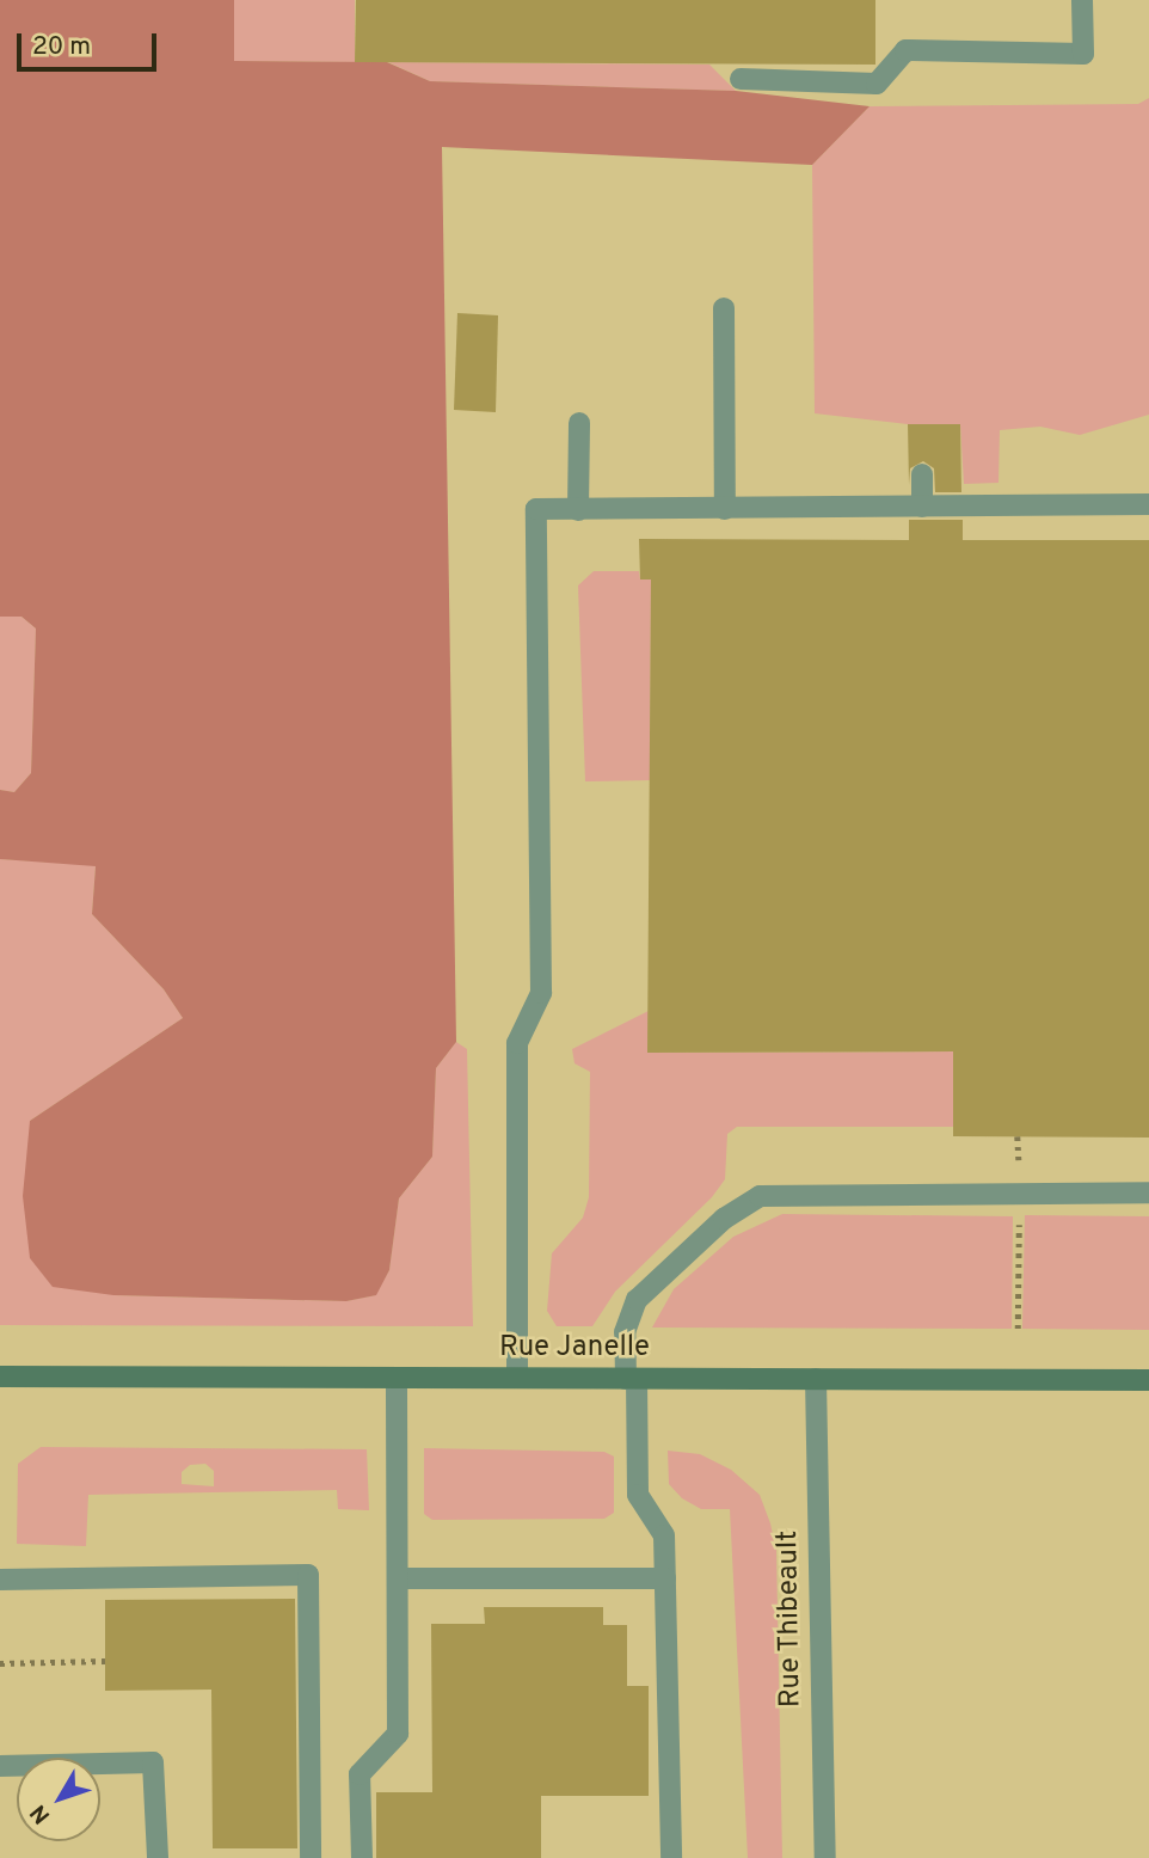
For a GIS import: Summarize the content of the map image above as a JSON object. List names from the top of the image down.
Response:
{
  "streets": {
    "main road": ["Rue Janelle"],
    "street": ["Rue Thibeault"]
  },
  "crossings": [
    ["Rue Janelle", "Rue Thibeault"]
  ],
  "scale_bar": "20 m",
  "north": "bottom left"
}
